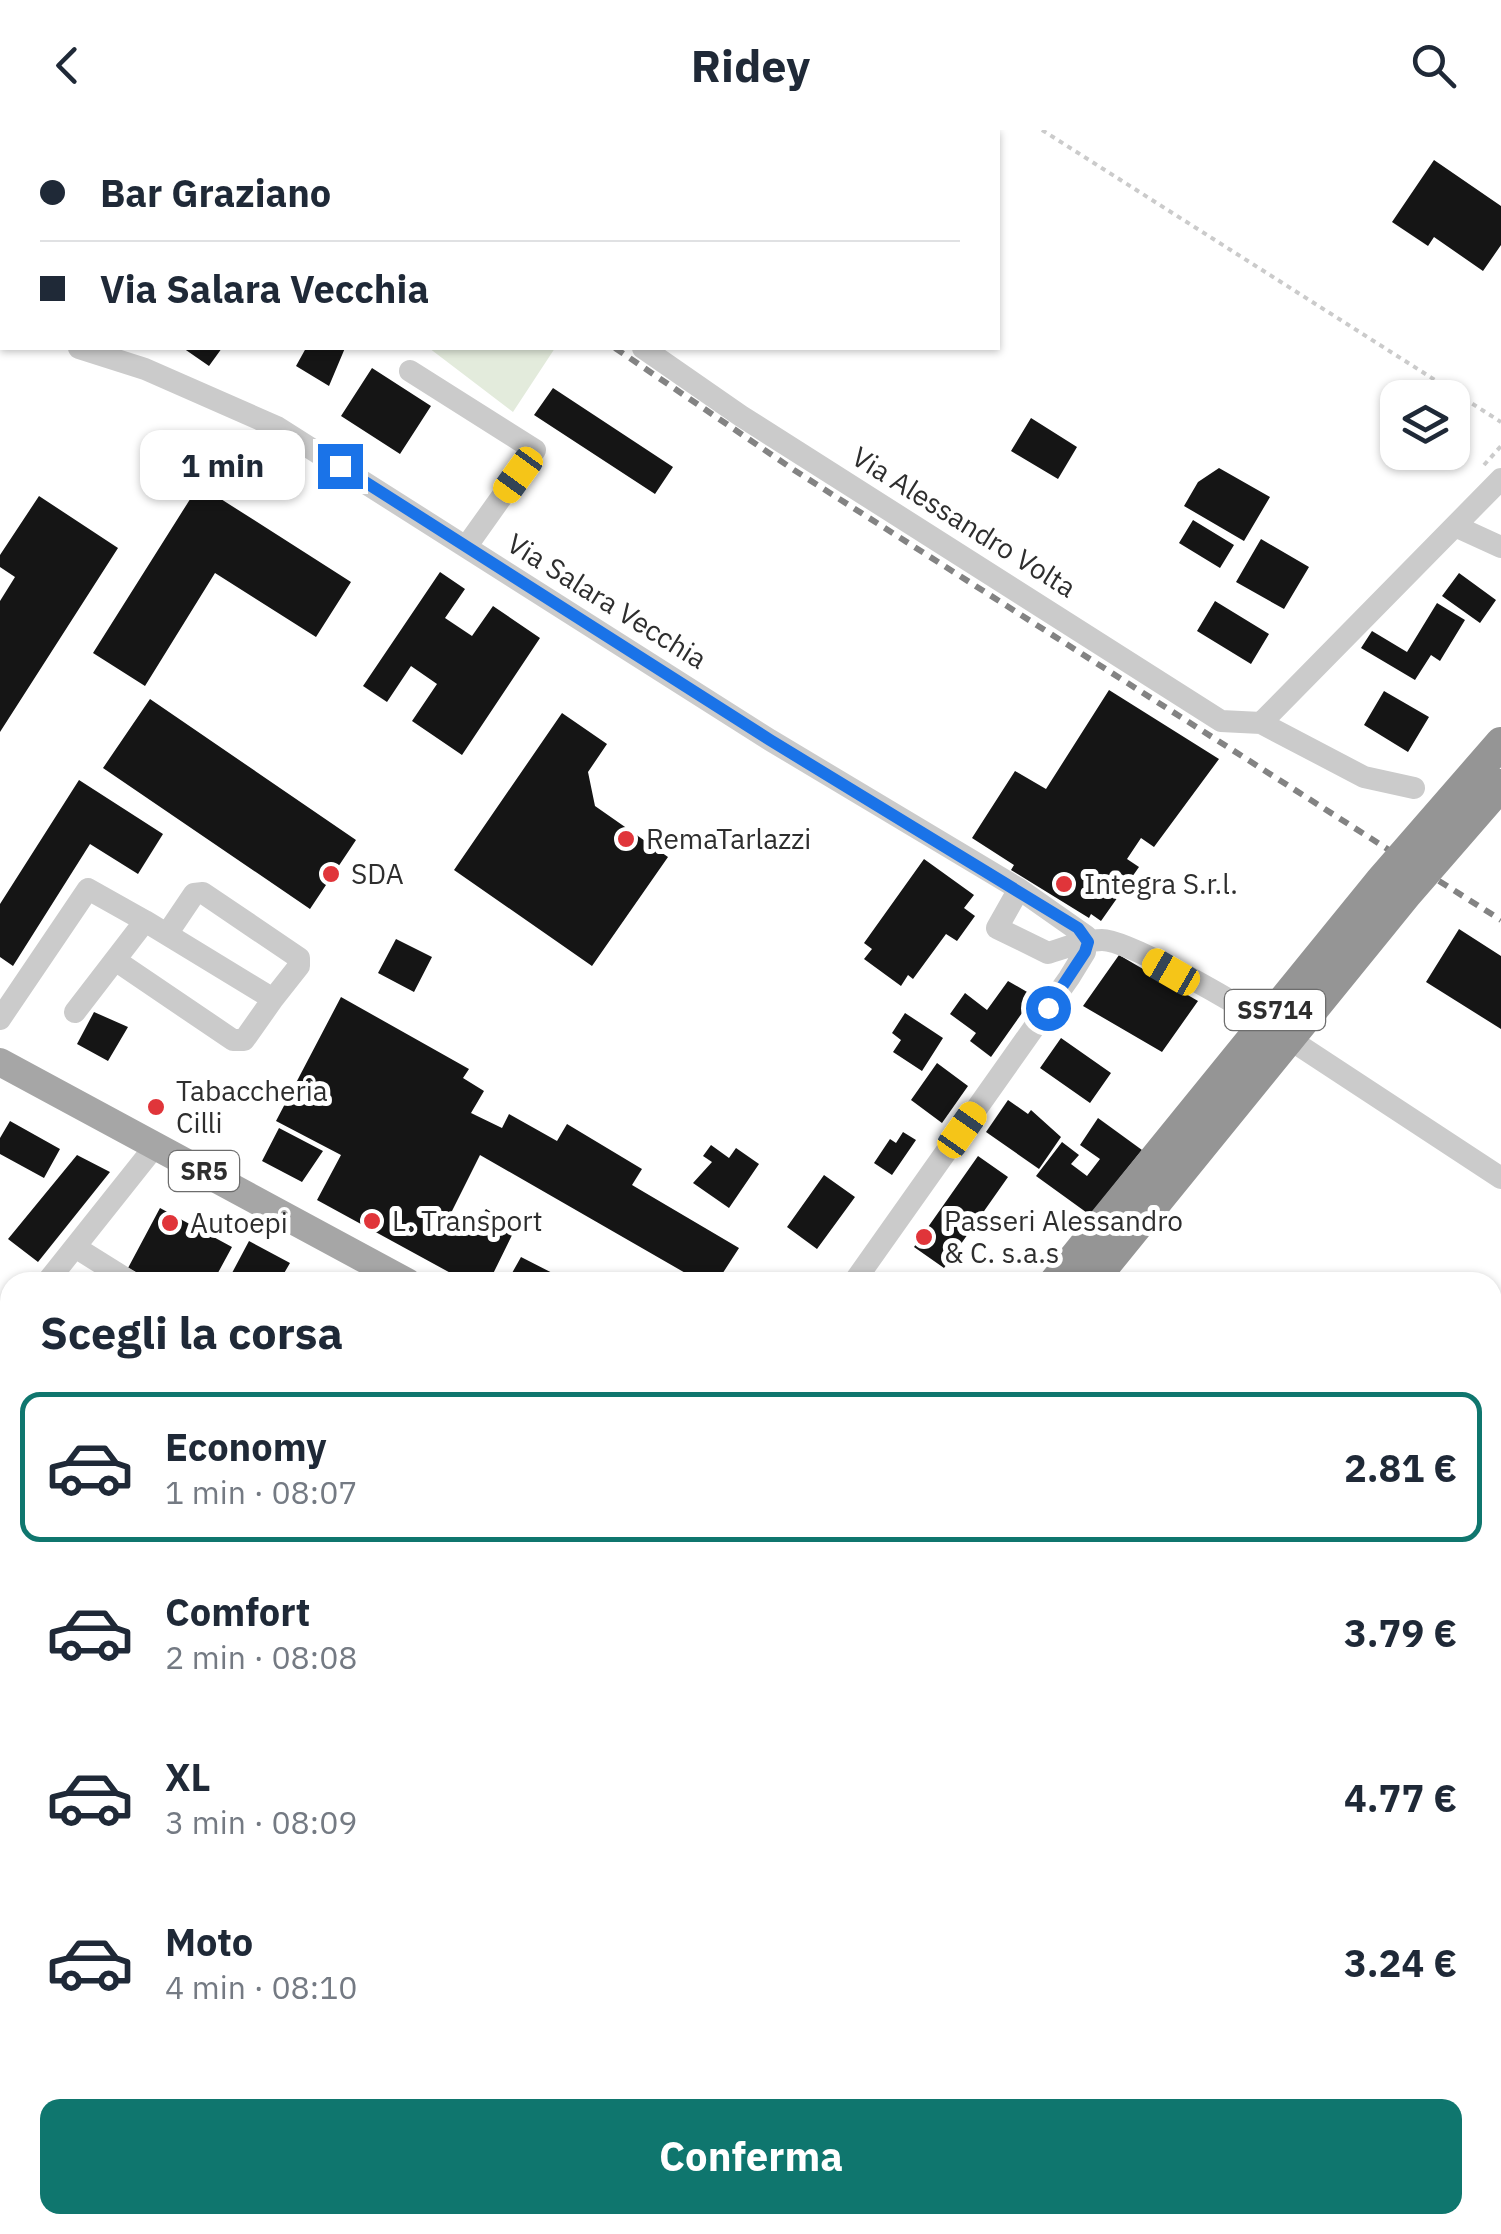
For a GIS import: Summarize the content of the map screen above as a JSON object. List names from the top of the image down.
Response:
{
  "streets": {
    "highway": ["SS714"],
    "main road": ["SR5"],
    "street": ["Via Alessandro Volta", "Via Salara Vecchia"]
  },
  "places": [
    "RemaTarlazzi",
    "SDA",
    "Integra S.r.l.",
    "Tabaccheria Cilli",
    "L. Transport",
    "Autoepi",
    "Passeri Alessandro & C. s.a.s"
  ],
  "page": {
    "header": "Ridey",
    "banner": ["Bar Graziano", "Via Salara Vecchia"],
    "bubble": "1 min",
    "heading": "Scegli la corsa",
    "list": [
      {
        "name": "Economy",
        "note": "1 min · 08:07",
        "value": "2.81 €"
      },
      {
        "name": "Comfort",
        "note": "2 min · 08:08",
        "value": "3.79 €"
      },
      {
        "name": "XL",
        "note": "3 min · 08:09",
        "value": "4.77 €"
      },
      {
        "name": "Moto",
        "note": "4 min · 08:10",
        "value": "3.24 €"
      }
    ],
    "buttons": "Conferma"
  }
}
